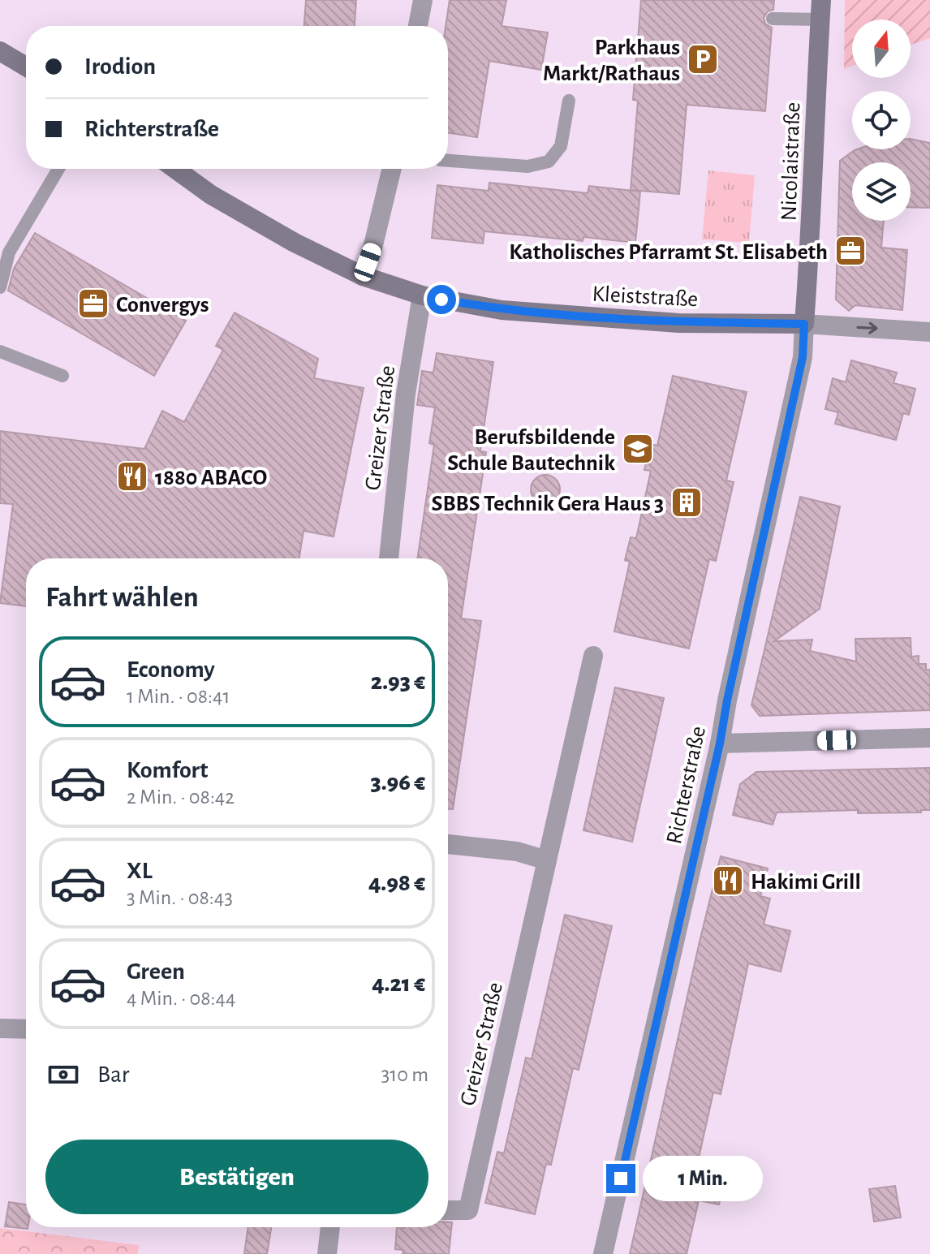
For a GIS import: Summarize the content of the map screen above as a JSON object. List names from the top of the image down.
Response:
{
  "streets": {
    "main road": ["Nicolaistraße", "Kleiststraße"],
    "street": ["Greizer Straße", "Richterstraße"]
  },
  "crossings": [
    ["Nicolaistraße", "Kleiststraße"],
    ["Nicolaistraße", "Richterstraße"],
    ["Kleiststraße", "Greizer Straße"],
    ["Kleiststraße", "Richterstraße"]
  ],
  "places": {
    "parking": ["Parkhaus Markt/Rathaus"],
    "office": ["Katholisches Pfarramt St. Elisabeth", "Convergys"],
    "school or university": ["Berufsbildende Schule Bautechnik"],
    "restaurant": ["1880 ABACO", "Hakimi Grill"],
    "building": ["SBBS Technik Gera Haus 3"]
  },
  "north": "top",
  "page": {
    "banner": ["Irodion", "Richterstraße"],
    "heading": "Fahrt wählen",
    "list": [
      {
        "name": "Economy",
        "note": "1 Min. · 08:41",
        "value": "2.93 €"
      },
      {
        "name": "Komfort",
        "note": "2 Min. · 08:42",
        "value": "3.96 €"
      },
      {
        "name": "XL",
        "note": "3 Min. · 08:43",
        "value": "4.98 €"
      },
      {
        "name": "Green",
        "note": "4 Min. · 08:44",
        "value": "4.21 €"
      }
    ],
    "pay": ["Bar", "310 m"],
    "buttons": "Bestätigen",
    "bubble": "1 Min."
  }
}
